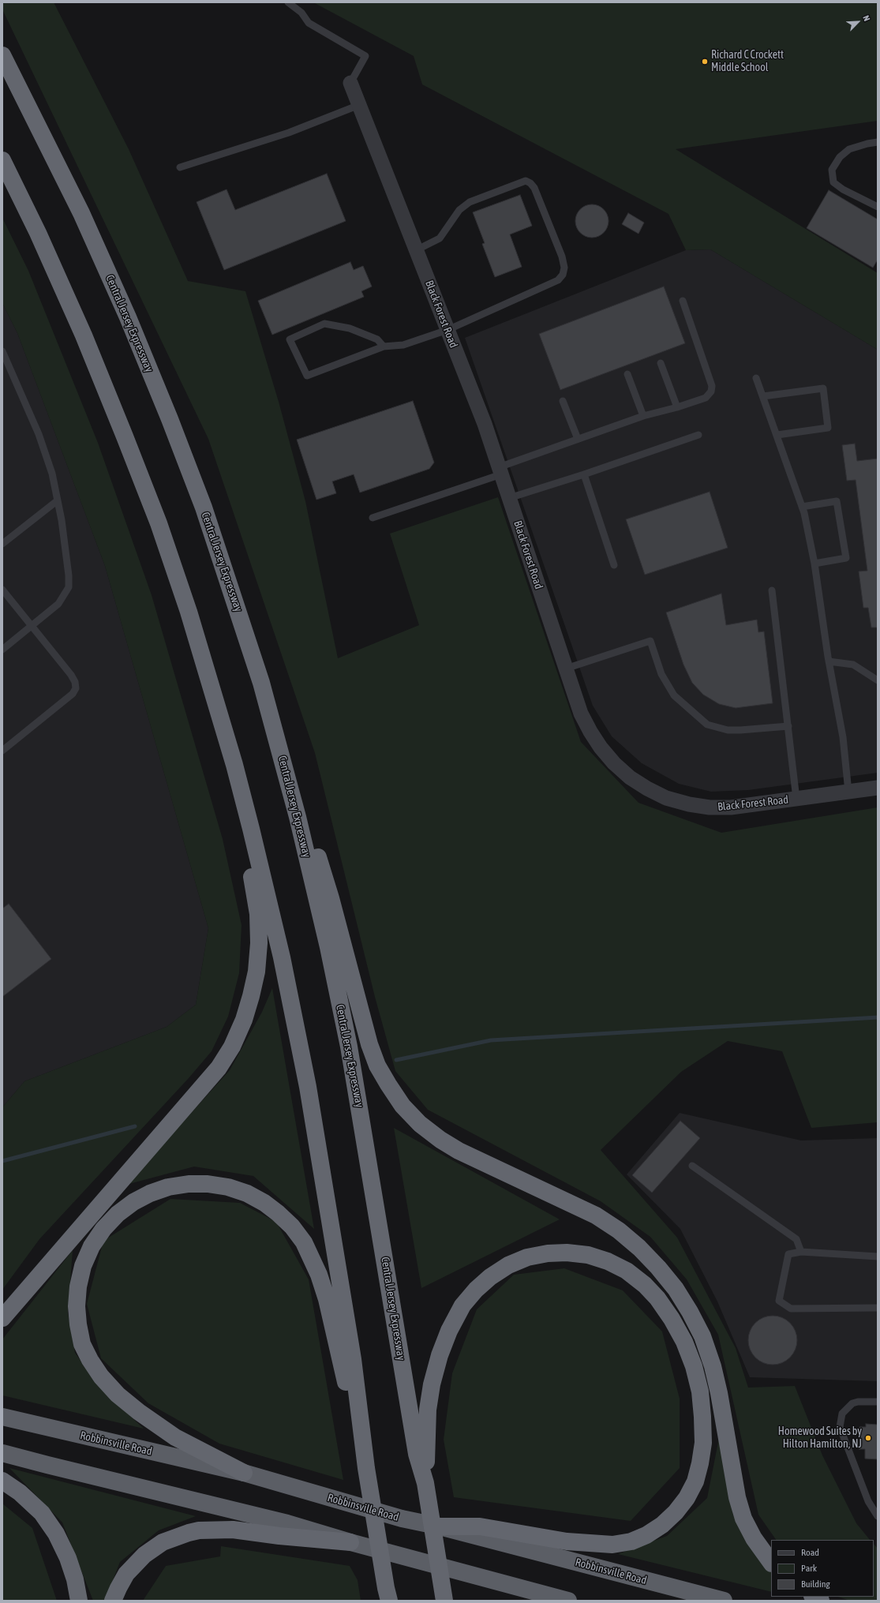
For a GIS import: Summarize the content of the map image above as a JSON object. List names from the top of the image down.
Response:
{
  "streets": {
    "highway": ["Central Jersey Expressway", "Robbinsville Road"],
    "street": ["Black Forest Road"]
  },
  "places": ["Richard C Crockett Middle School", "Homewood Suites by Hilton Hamilton, NJ"],
  "legend": ["Road", "Park", "Building"],
  "north": "top right"
}
